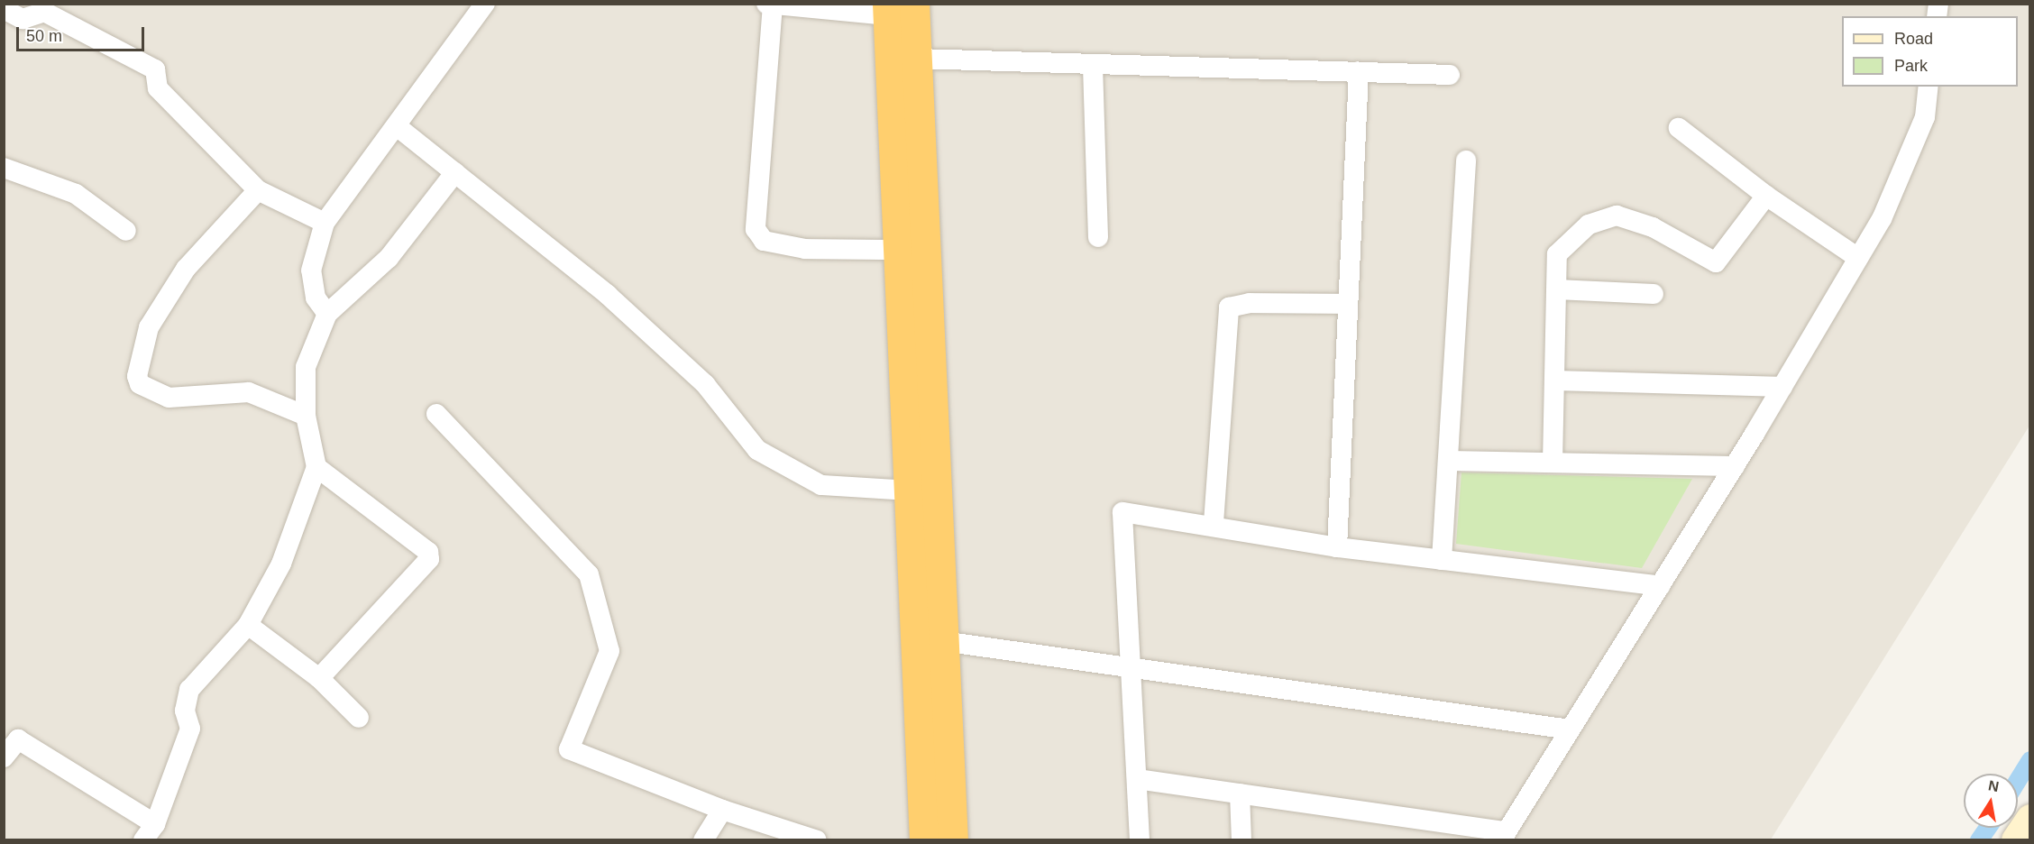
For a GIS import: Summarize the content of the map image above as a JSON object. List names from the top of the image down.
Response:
{
  "legend": ["Road", "Park"],
  "scale_bar": "50 m",
  "north": "top"
}
